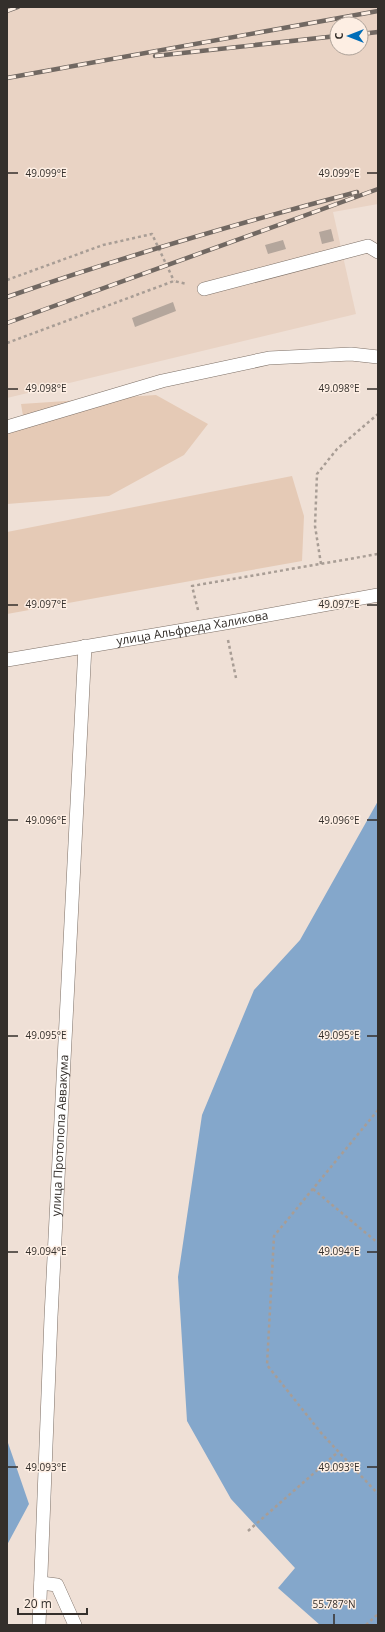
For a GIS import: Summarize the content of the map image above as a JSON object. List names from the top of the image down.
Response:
{
  "streets": {
    "lane": ["улица Альфреда Халикова", "улица Протопопа Аввакума"]
  },
  "crossings": [
    ["улица Альфреда Халикова", "улица Протопопа Аввакума"]
  ],
  "scale_bar": "20 m",
  "north": "left",
  "coordinates": [
    "49.099°E",
    "49.098°E",
    "49.097°E",
    "49.096°E",
    "49.095°E",
    "49.094°E",
    "49.093°E",
    "55.787°N"
  ]
}
